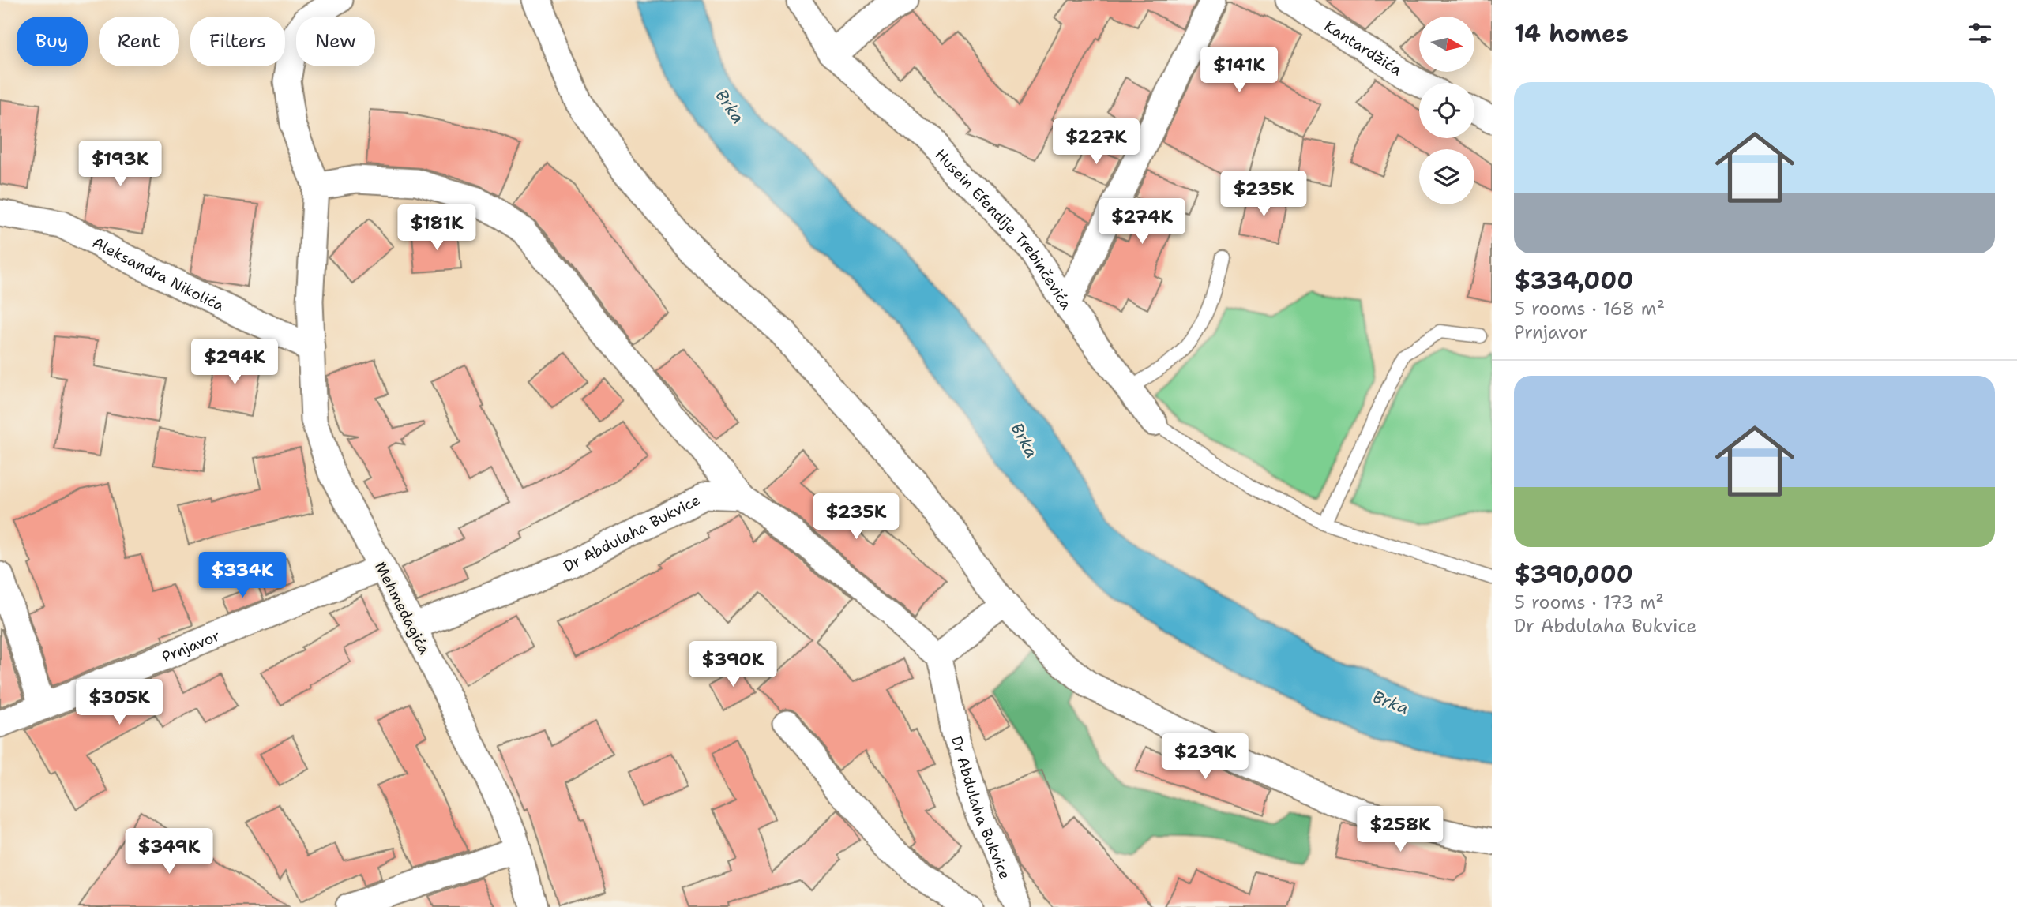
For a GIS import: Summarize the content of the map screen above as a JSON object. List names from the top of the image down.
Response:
{
  "streets": {
    "street": [
      "Kantardžića",
      "Husein Efendije Trebinčevića",
      "Aleksandra Nikolića",
      "Dr Abdulaha Bukvice",
      "Mehmedagića",
      "Prnjavor"
    ]
  },
  "crossings": [
    ["Aleksandra Nikolića", "Mehmedagića"],
    ["Dr Abdulaha Bukvice", "Mehmedagića"],
    ["Mehmedagića", "Prnjavor"]
  ],
  "water": ["Brka"],
  "north": "right",
  "page": {
    "heading": "14 homes",
    "chip": [
      "Buy",
      "Rent",
      "Filters",
      "New"
    ],
    "price": [
      "$141K",
      "$227K",
      "$193K",
      "$235K",
      "$274K",
      "$181K",
      "$294K",
      "$235K",
      "$334K",
      "$390K",
      "$305K",
      "$239K",
      "$258K",
      "$349K"
    ],
    "list": [
      {
        "name": "$334,000",
        "note": "5 rooms · 168 m² · Prnjavor"
      },
      {
        "name": "$390,000",
        "note": "5 rooms · 173 m² · Dr Abdulaha Bukvice"
      }
    ]
  }
}
